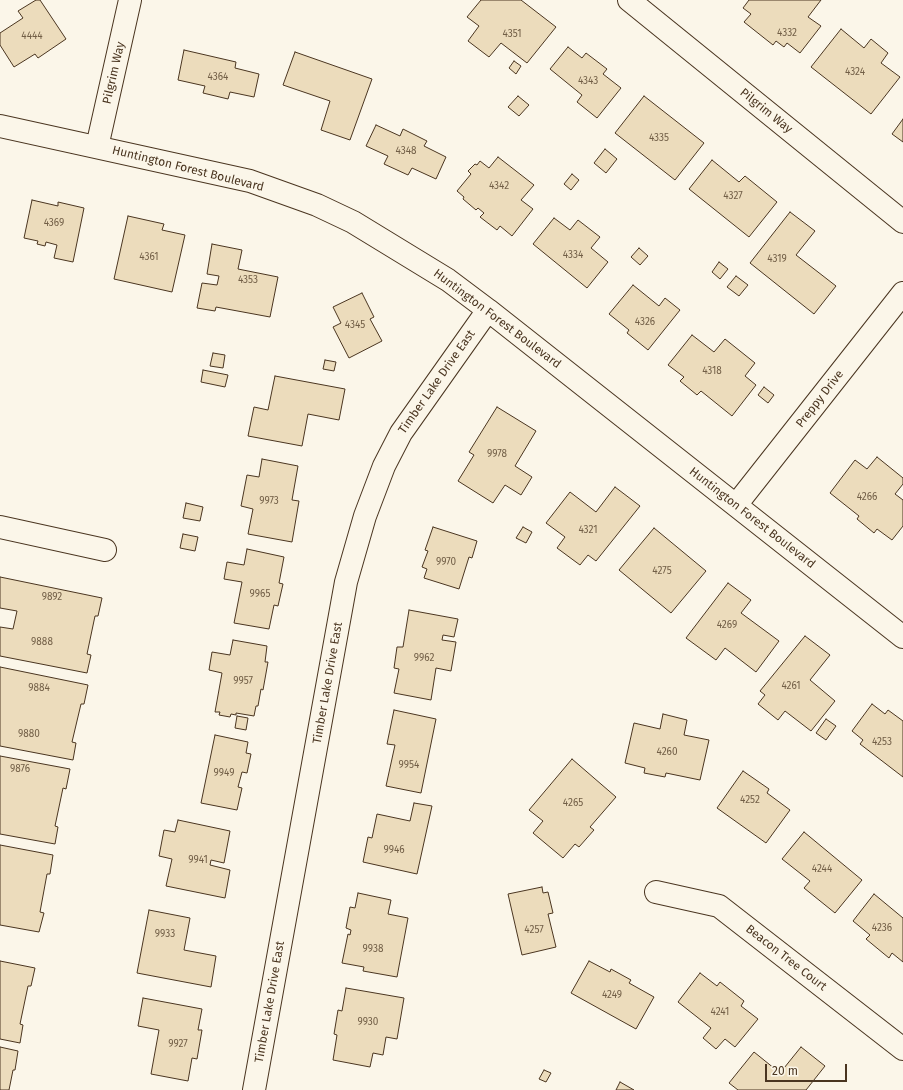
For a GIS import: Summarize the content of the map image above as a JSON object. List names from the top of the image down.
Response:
{
  "streets": {
    "street": [
      "Pilgrim Way",
      "Huntington Forest Boulevard",
      "Timber Lake Drive East",
      "Preppy Drive",
      "Beacon Tree Court"
    ]
  },
  "crossings": [
    ["Pilgrim Way", "Huntington Forest Boulevard"],
    ["Huntington Forest Boulevard", "Timber Lake Drive East"],
    ["Huntington Forest Boulevard", "Preppy Drive"]
  ],
  "house_numbers": [
    "4332",
    "4351",
    "4444",
    "4324",
    "4364",
    "4343",
    "4335",
    "4348",
    "4342",
    "4327",
    "4369",
    "4334",
    "4361",
    "4319",
    "4353",
    "4326",
    "4345",
    "4318",
    "9978",
    "4266",
    "9973",
    "4321",
    "9970",
    "4275",
    "9965",
    "9892",
    "4269",
    "9888",
    "9962",
    "9957",
    "4261",
    "9884",
    "9880",
    "4253",
    "4260",
    "9954",
    "9876",
    "9949",
    "4252",
    "4265",
    "9946",
    "9941",
    "4244",
    "4236",
    "4257",
    "9933",
    "9938",
    "4249",
    "4241",
    "9930",
    "9927"
  ],
  "scale_bar": "20 m"
}
